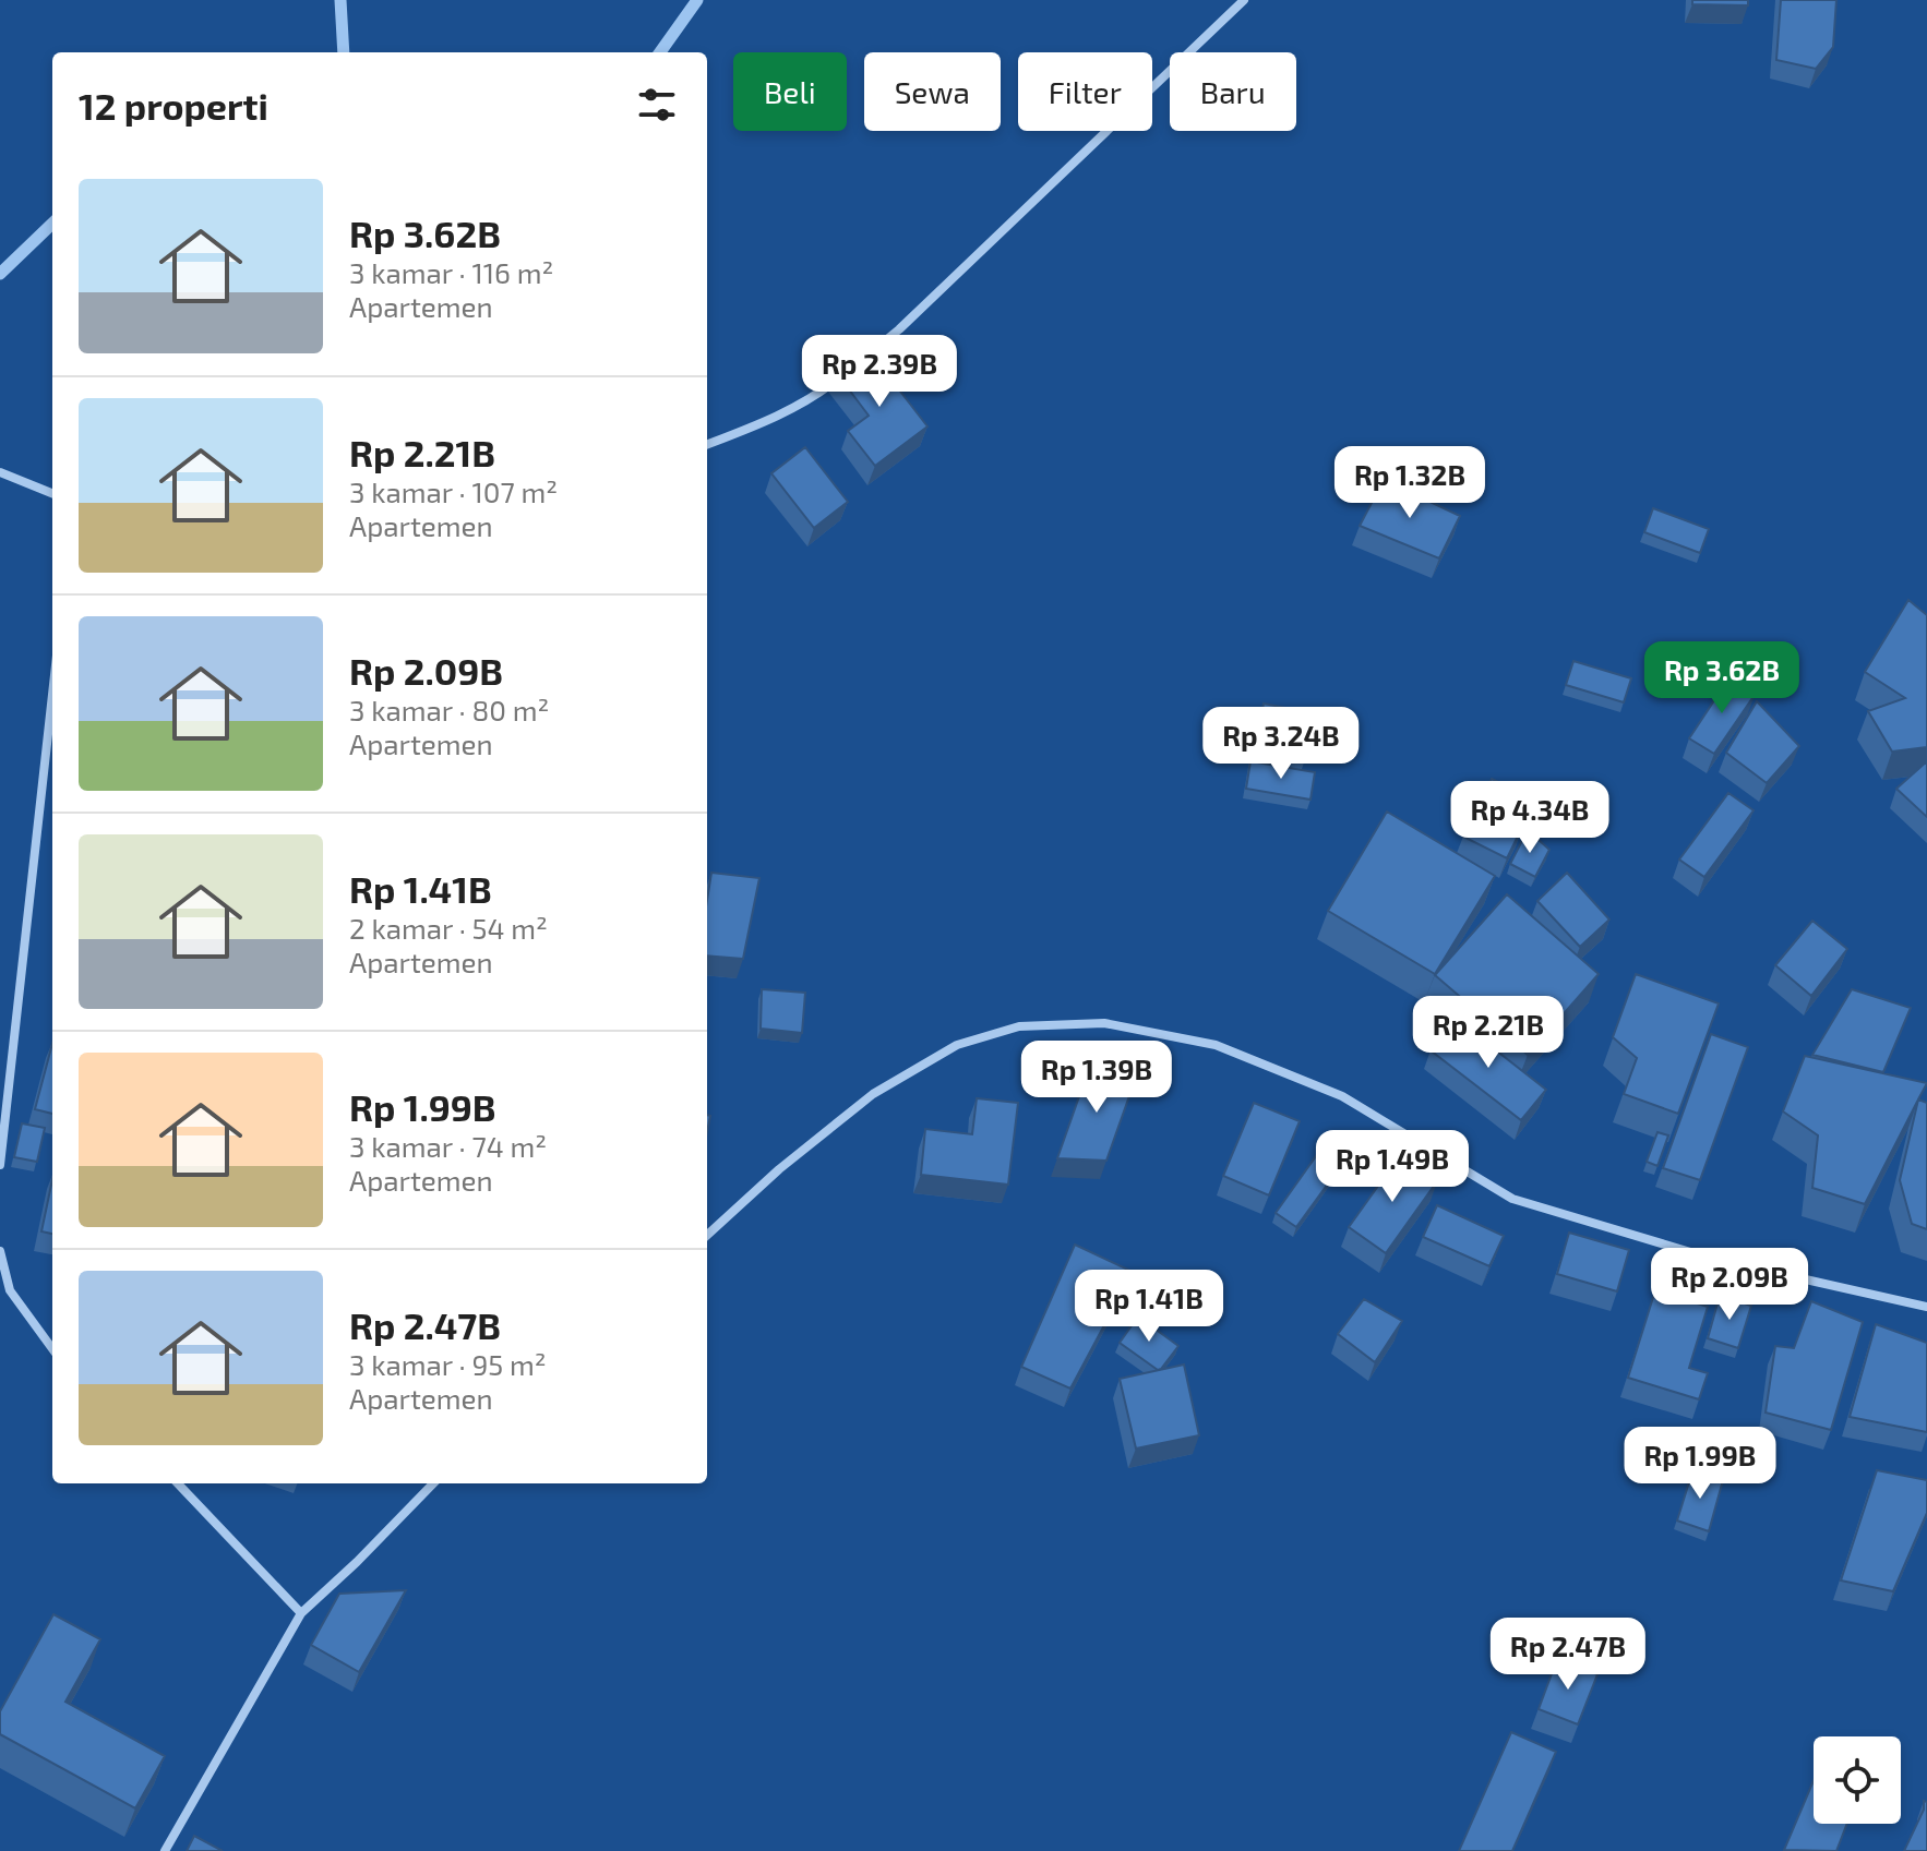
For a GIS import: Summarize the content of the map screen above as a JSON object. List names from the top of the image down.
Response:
{
  "page": {
    "chip": [
      "Beli",
      "Sewa",
      "Filter",
      "Baru"
    ],
    "heading": "12 properti",
    "list": [
      {
        "name": "Rp 3.62B",
        "note": "3 kamar · 116 m² · Apartemen"
      },
      {
        "name": "Rp 2.21B",
        "note": "3 kamar · 107 m² · Apartemen"
      },
      {
        "name": "Rp 2.09B",
        "note": "3 kamar · 80 m² · Apartemen"
      },
      {
        "name": "Rp 1.41B",
        "note": "2 kamar · 54 m² · Apartemen"
      },
      {
        "name": "Rp 1.99B",
        "note": "3 kamar · 74 m² · Apartemen"
      },
      {
        "name": "Rp 2.47B",
        "note": "3 kamar · 95 m² · Apartemen"
      }
    ],
    "price": [
      "Rp 2.39B",
      "Rp 1.32B",
      "Rp 3.62B",
      "Rp 3.24B",
      "Rp 4.34B",
      "Rp 2.21B",
      "Rp 1.39B",
      "Rp 1.49B",
      "Rp 2.09B",
      "Rp 1.41B",
      "Rp 1.99B",
      "Rp 2.47B"
    ]
  }
}
